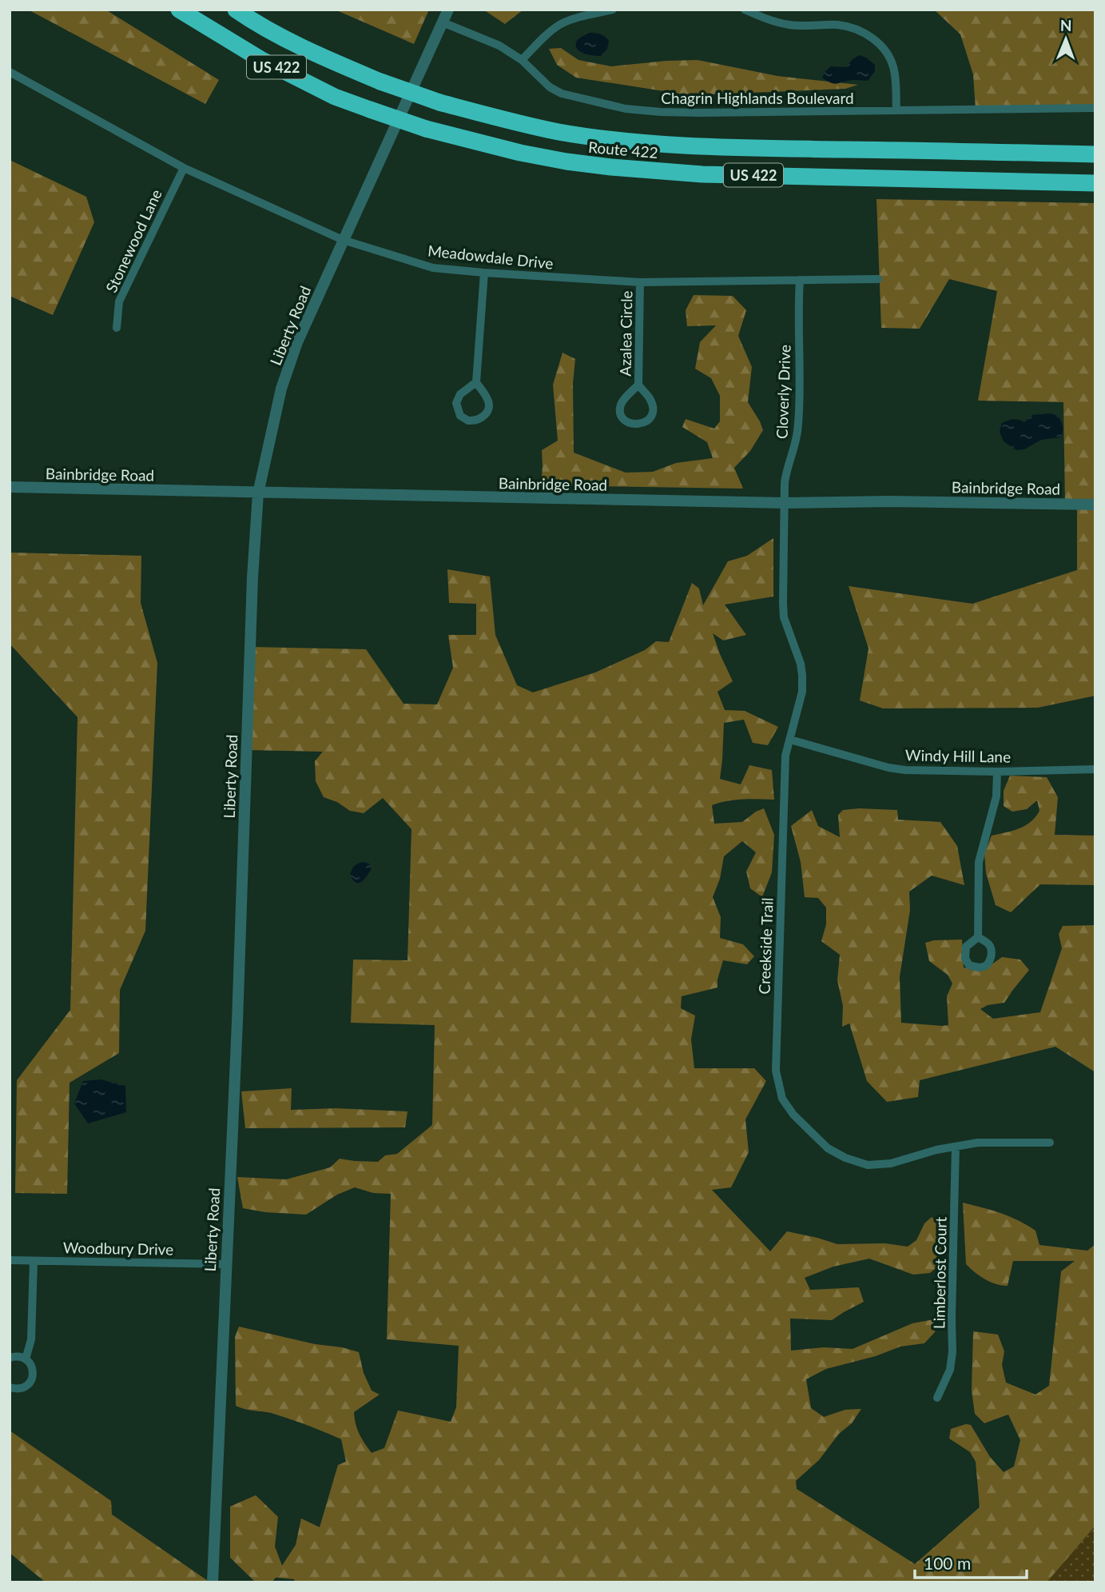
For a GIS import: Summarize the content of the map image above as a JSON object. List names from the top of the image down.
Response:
{
  "streets": {
    "highway": ["US 422", "Route 422"],
    "street": [
      "Chagrin Highlands Boulevard",
      "Stonewood Lane",
      "Meadowdale Drive",
      "Liberty Road",
      "Azalea Circle",
      "Cloverly Drive",
      "Bainbridge Road",
      "Windy Hill Lane",
      "Creekside Trail",
      "Woodbury Drive",
      "Limberlost Court"
    ]
  },
  "crossings": [
    ["Chagrin Highlands Boulevard", "Liberty Road"],
    ["Stonewood Lane", "Meadowdale Drive"],
    ["Meadowdale Drive", "Liberty Road"],
    ["Meadowdale Drive", "Azalea Circle"],
    ["Meadowdale Drive", "Cloverly Drive"],
    ["Liberty Road", "Bainbridge Road"],
    ["Liberty Road", "Woodbury Drive"],
    ["Cloverly Drive", "Bainbridge Road"],
    ["Cloverly Drive", "Creekside Trail"],
    ["Bainbridge Road", "Creekside Trail"],
    ["Windy Hill Lane", "Creekside Trail"],
    ["Creekside Trail", "Limberlost Court"]
  ],
  "scale_bar": "100 m",
  "north": "top"
}
